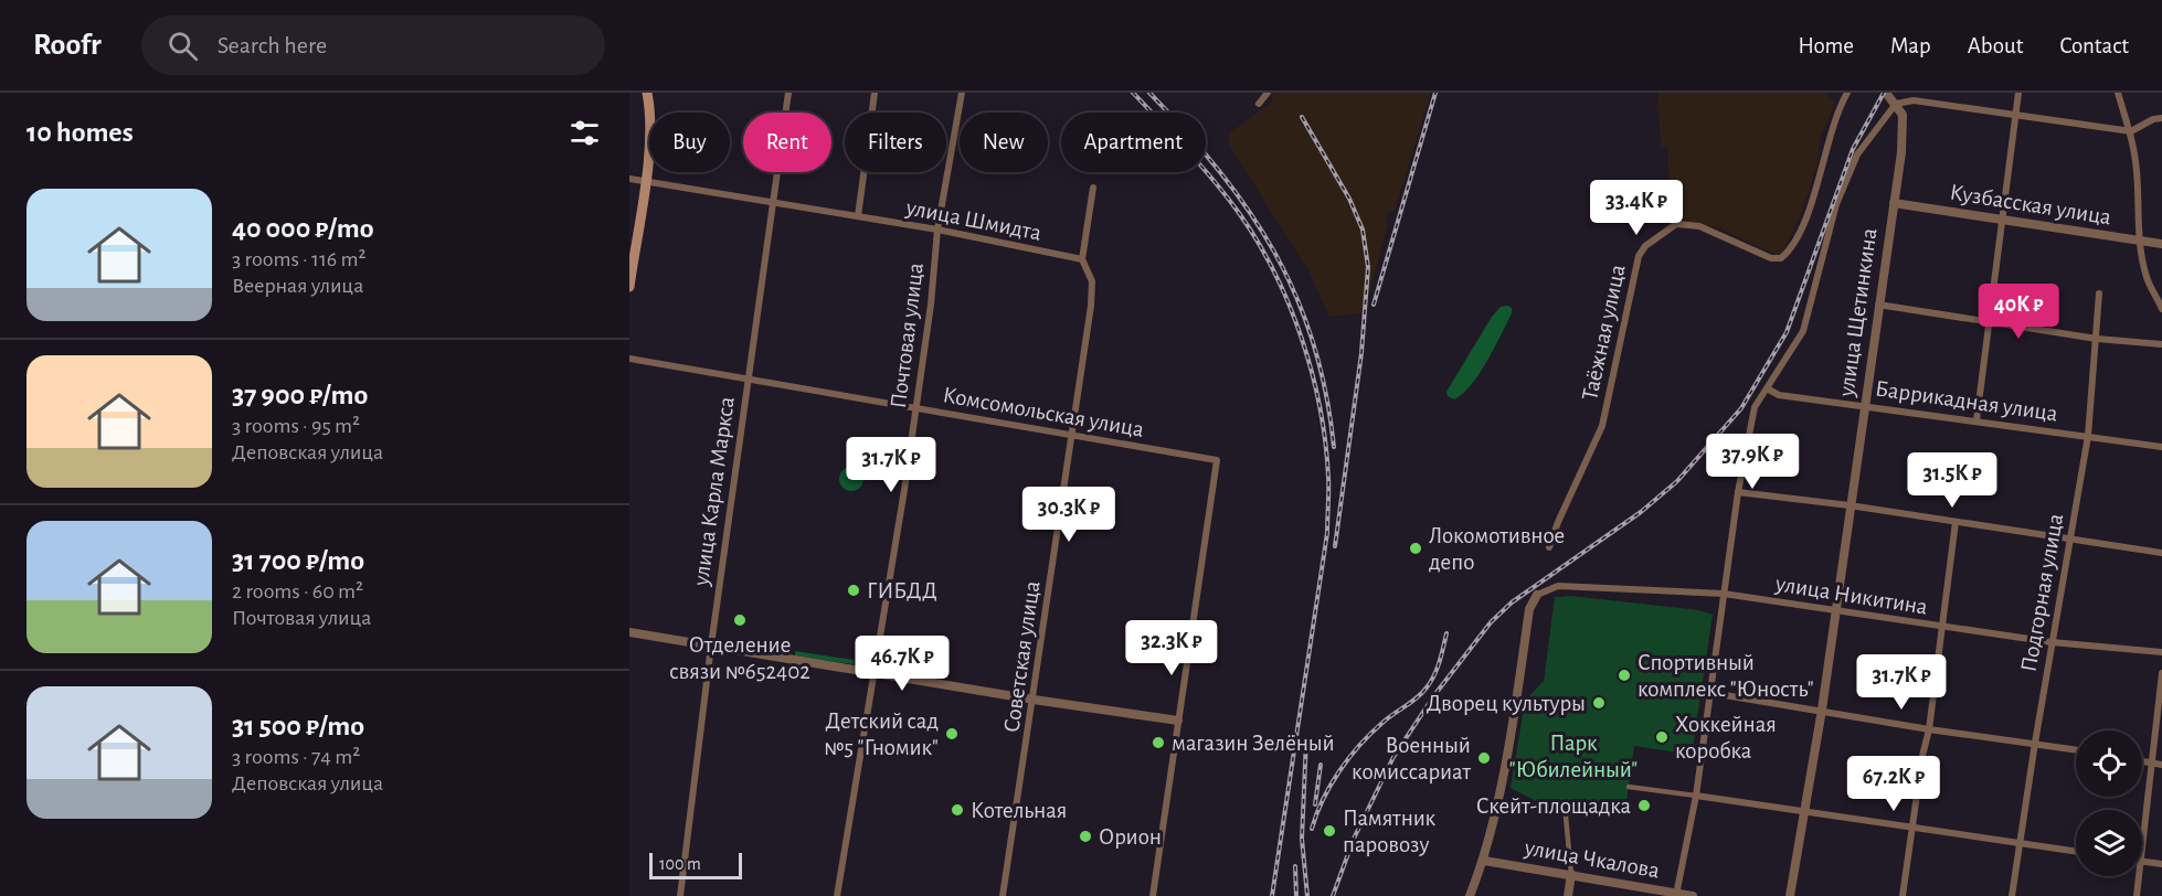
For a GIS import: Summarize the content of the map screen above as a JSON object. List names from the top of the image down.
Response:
{
  "streets": {
    "street": [
      "Кузбасская улица",
      "улица Шмидта",
      "улица Щетинкина",
      "Таёжная улица",
      "Почтовая улица",
      "Баррикадная улица",
      "Комсомольская улица",
      "улица Карла Маркса",
      "Подгорная улица",
      "улица Никитина",
      "Советская улица",
      "улица Чкалова"
    ]
  },
  "crossings": [
    ["Кузбасская улица", "улица Щетинкина"],
    ["улица Шмидта", "Почтовая улица"],
    ["улица Шмидта", "улица Карла Маркса"],
    ["улица Шмидта", "Советская улица"],
    ["улица Щетинкина", "Баррикадная улица"],
    ["улица Щетинкина", "улица Никитина"],
    ["Почтовая улица", "Комсомольская улица"],
    ["Баррикадная улица", "Подгорная улица"],
    ["Комсомольская улица", "улица Карла Маркса"],
    ["Комсомольская улица", "Советская улица"],
    ["Подгорная улица", "улица Никитина"]
  ],
  "parks": ["Парк \"Юбилейный\""],
  "places": [
    "Локомотивное депо",
    "ГИБДД",
    "Отделение связи №652402",
    "Спортивный комплекс \"Юность\"",
    "Дворец культуры",
    "Детский сад №5 \"Гномик\"",
    "Хоккейная коробка",
    "магазин Зелёный",
    "Военный комиссариат",
    "Скейт-площадка",
    "Котельная",
    "Памятник паровозу",
    "Орион"
  ],
  "scale_bar": "100 m",
  "page": {
    "header": "Roofr",
    "search": "Search here",
    "nav": [
      "Home",
      "Map",
      "About",
      "Contact"
    ],
    "heading": "10 homes",
    "chip": [
      "Buy",
      "Rent",
      "Filters",
      "New",
      "Apartment"
    ],
    "list": [
      {
        "name": "40 000 ₽/mo",
        "note": "3 rooms · 116 m² · Веерная улица"
      },
      {
        "name": "37 900 ₽/mo",
        "note": "3 rooms · 95 m² · Деповская улица"
      },
      {
        "name": "31 700 ₽/mo",
        "note": "2 rooms · 60 m² · Почтовая улица"
      },
      {
        "name": "31 500 ₽/mo",
        "note": "3 rooms · 74 m² · Деповская улица"
      }
    ],
    "price": [
      "33.4K ₽",
      "40K ₽",
      "37.9K ₽",
      "31.7K ₽",
      "31.5K ₽",
      "30.3K ₽",
      "32.3K ₽",
      "46.7K ₽",
      "31.7K ₽",
      "67.2K ₽"
    ],
    "scale": "100 m"
  }
}
